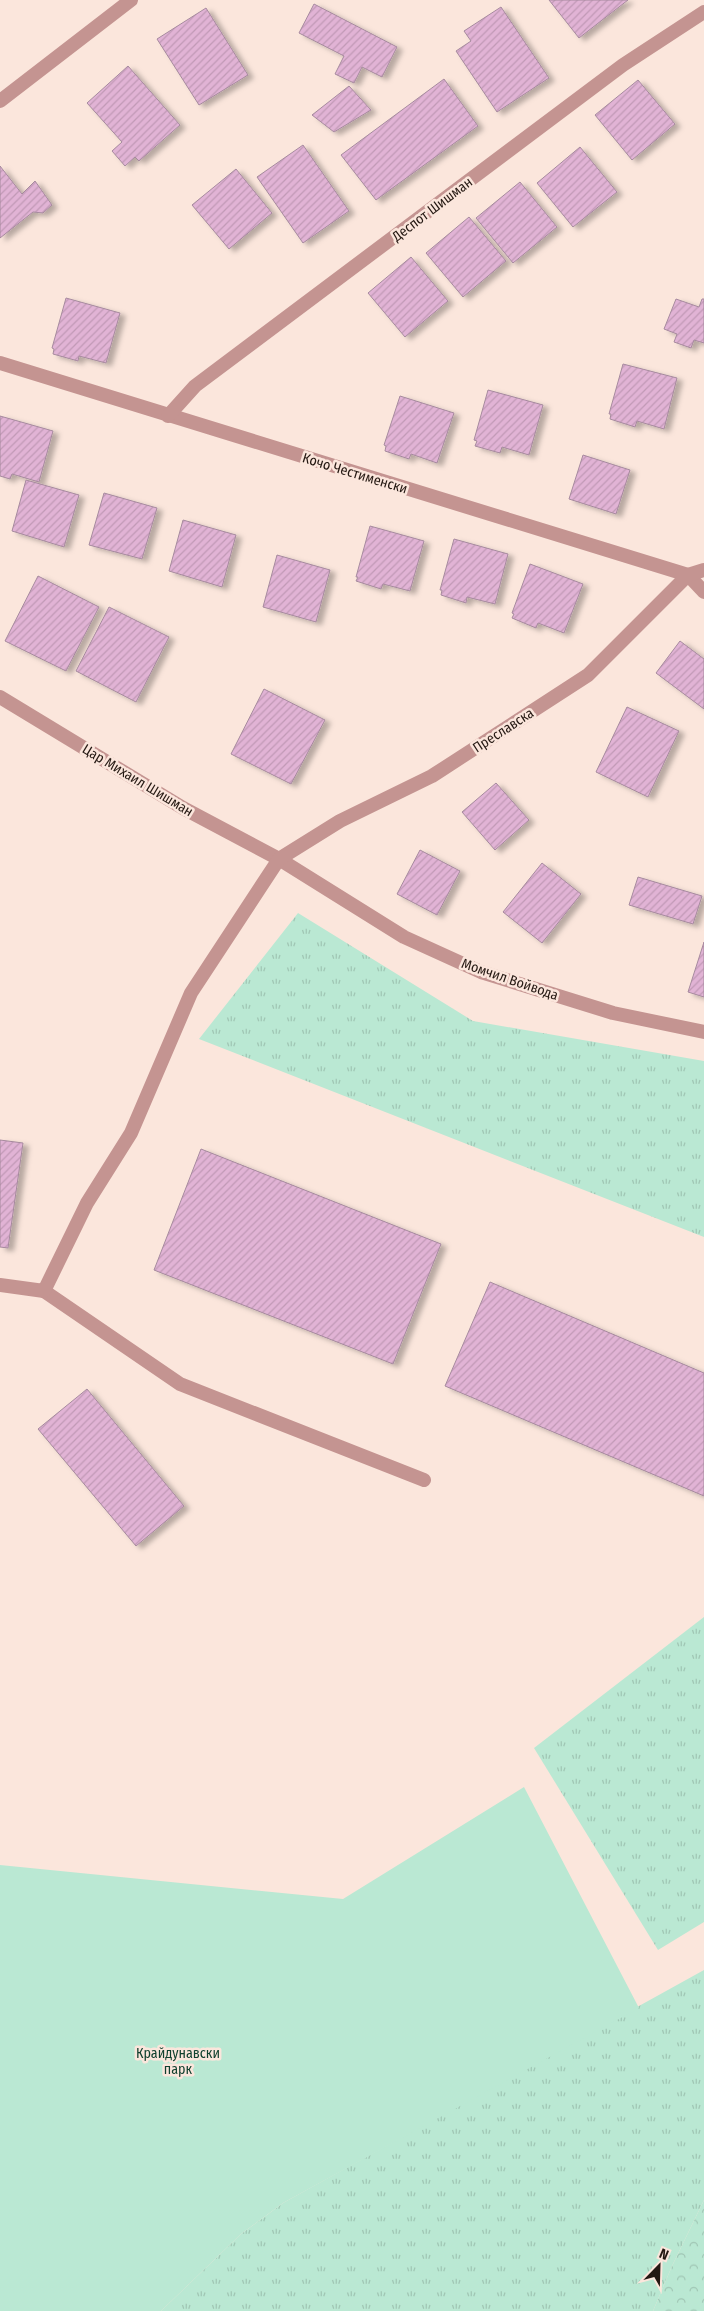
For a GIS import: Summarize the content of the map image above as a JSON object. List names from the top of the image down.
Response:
{
  "streets": {
    "street": [
      "Деспот Шишман",
      "Кочо Честименски",
      "Преславска",
      "Цар Михаил Шишман",
      "Момчил Войвода"
    ]
  },
  "crossings": [
    ["Деспот Шишман", "Кочо Честименски"],
    ["Кочо Честименски", "Преславска"],
    ["Преславска", "Цар Михаил Шишман"],
    ["Преславска", "Момчил Войвода"],
    ["Цар Михаил Шишман", "Момчил Войвода"]
  ],
  "parks": ["Крайдунавски парк"],
  "north": "top right"
}
